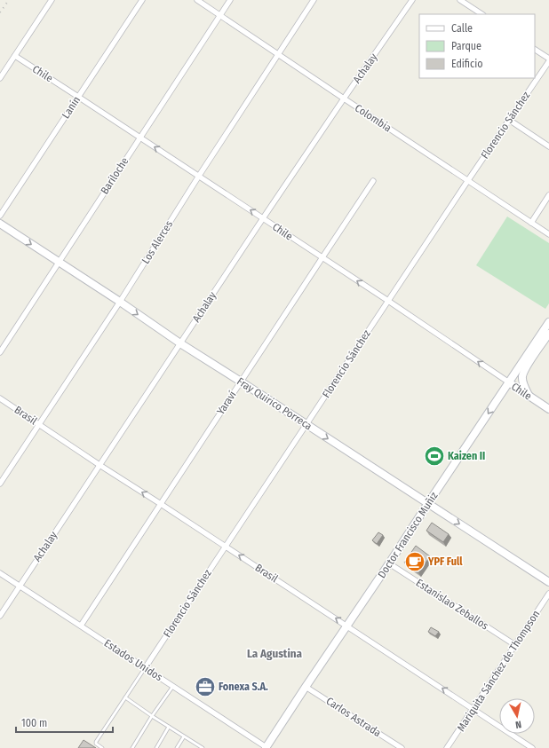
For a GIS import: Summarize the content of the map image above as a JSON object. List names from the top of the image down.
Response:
{
  "streets": {
    "main road": ["Chile", "Fray Quirico Porreca", "Doctor Francisco Muñiz"],
    "street": [
      "Achalay",
      "Lanín",
      "Colombia",
      "Florencio Sánchez",
      "Bariloche",
      "Los Alerces",
      "Yaraví",
      "Brasil",
      "Estanislao Zeballos",
      "Estados Unidos",
      "Mariquita Sánchez de Thompson",
      "Carlos Astrada"
    ]
  },
  "crossings": [
    ["Achalay", "Chile"],
    ["Achalay", "Colombia"],
    ["Achalay", "Fray Quirico Porreca"],
    ["Achalay", "Brasil"],
    ["Achalay", "Estados Unidos"],
    ["Chile", "Lanín"],
    ["Chile", "Florencio Sánchez"],
    ["Chile", "Bariloche"],
    ["Chile", "Los Alerces"],
    ["Chile", "Yaraví"],
    ["Chile", "Doctor Francisco Muñiz"],
    ["Colombia", "Florencio Sánchez"],
    ["Colombia", "Bariloche"],
    ["Colombia", "Los Alerces"],
    ["Florencio Sánchez", "Fray Quirico Porreca"],
    ["Florencio Sánchez", "Brasil"],
    ["Florencio Sánchez", "Estados Unidos"],
    ["Bariloche", "Fray Quirico Porreca"],
    ["Los Alerces", "Fray Quirico Porreca"],
    ["Los Alerces", "Brasil"],
    ["Yaraví", "Fray Quirico Porreca"],
    ["Yaraví", "Brasil"],
    ["Yaraví", "Estados Unidos"],
    ["Fray Quirico Porreca", "Doctor Francisco Muñiz"],
    ["Brasil", "Doctor Francisco Muñiz"],
    ["Brasil", "Mariquita Sánchez de Thompson"],
    ["Doctor Francisco Muñiz", "Estanislao Zeballos"],
    ["Doctor Francisco Muñiz", "Estados Unidos"],
    ["Doctor Francisco Muñiz", "Carlos Astrada"],
    ["Estanislao Zeballos", "Mariquita Sánchez de Thompson"]
  ],
  "one_way": ["Chile", "Fray Quirico Porreca", "Brasil"],
  "districts": ["La Agustina"],
  "places": {
    "sports": ["Kaizen II"],
    "cafe": ["YPF Full"],
    "office": ["Fonexa S.A."]
  },
  "legend": ["Calle", "Parque", "Edificio"],
  "scale_bar": "100 m",
  "north": "bottom"
}
